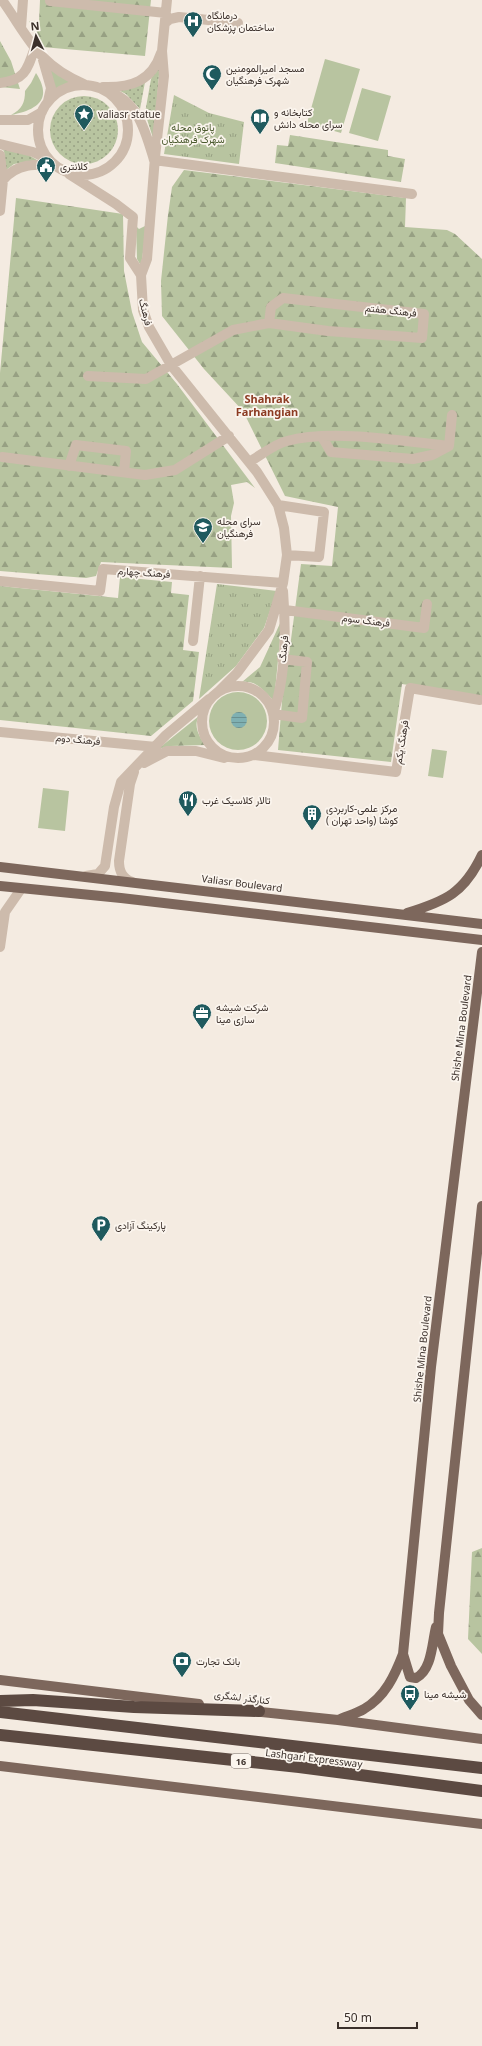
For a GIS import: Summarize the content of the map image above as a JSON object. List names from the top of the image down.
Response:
{
  "streets": {
    "highway": ["Lashgari Expressway", "16"],
    "main road": ["Valiasr Boulevard", "Shishe Mina Boulevard", "کنارگذر لشگری"],
    "street": [
      "فرهنگ هفتم",
      "فرهنگ",
      "فرهنگ چهارم",
      "فرهنگ سوم",
      "فرهنگ دوم",
      "فرهنگ یکم"
    ]
  },
  "crossings": [
    ["فرهنگ هفتم", "فرهنگ"],
    ["فرهنگ", "فرهنگ چهارم"],
    ["فرهنگ", "فرهنگ سوم"],
    ["فرهنگ", "فرهنگ دوم"],
    ["فرهنگ", "فرهنگ یکم"],
    ["فرهنگ", "Valiasr Boulevard"],
    ["Shishe Mina Boulevard", "کنارگذر لشگری"]
  ],
  "districts": ["Shahrak Farhangian"],
  "parks": ["پاتوق محله شهرک فرهنگیان"],
  "places": {
    "hospital": ["درمانگاه ساختمان پزشکان"],
    "mosque": ["مسجد امیرالمومنین شهرک فرهنگیان"],
    "place": ["valiasr statue"],
    "library": ["کتابخانه و سرای محله دانش"],
    "public building": ["کلانتری"],
    "school or university": ["سرای محله فرهنگیان"],
    "restaurant": ["تالار کلاسیک غرب"],
    "building": ["مرکز علمی-کاربردی کوشا (واحد تهران )"],
    "office": ["شرکت شیشه سازی مینا"],
    "parking": ["پارکینگ آزادی"],
    "bank": ["بانک تجارت"],
    "bus stop": ["شیشه مینا"]
  },
  "scale_bar": "50 m",
  "north": "top"
}
